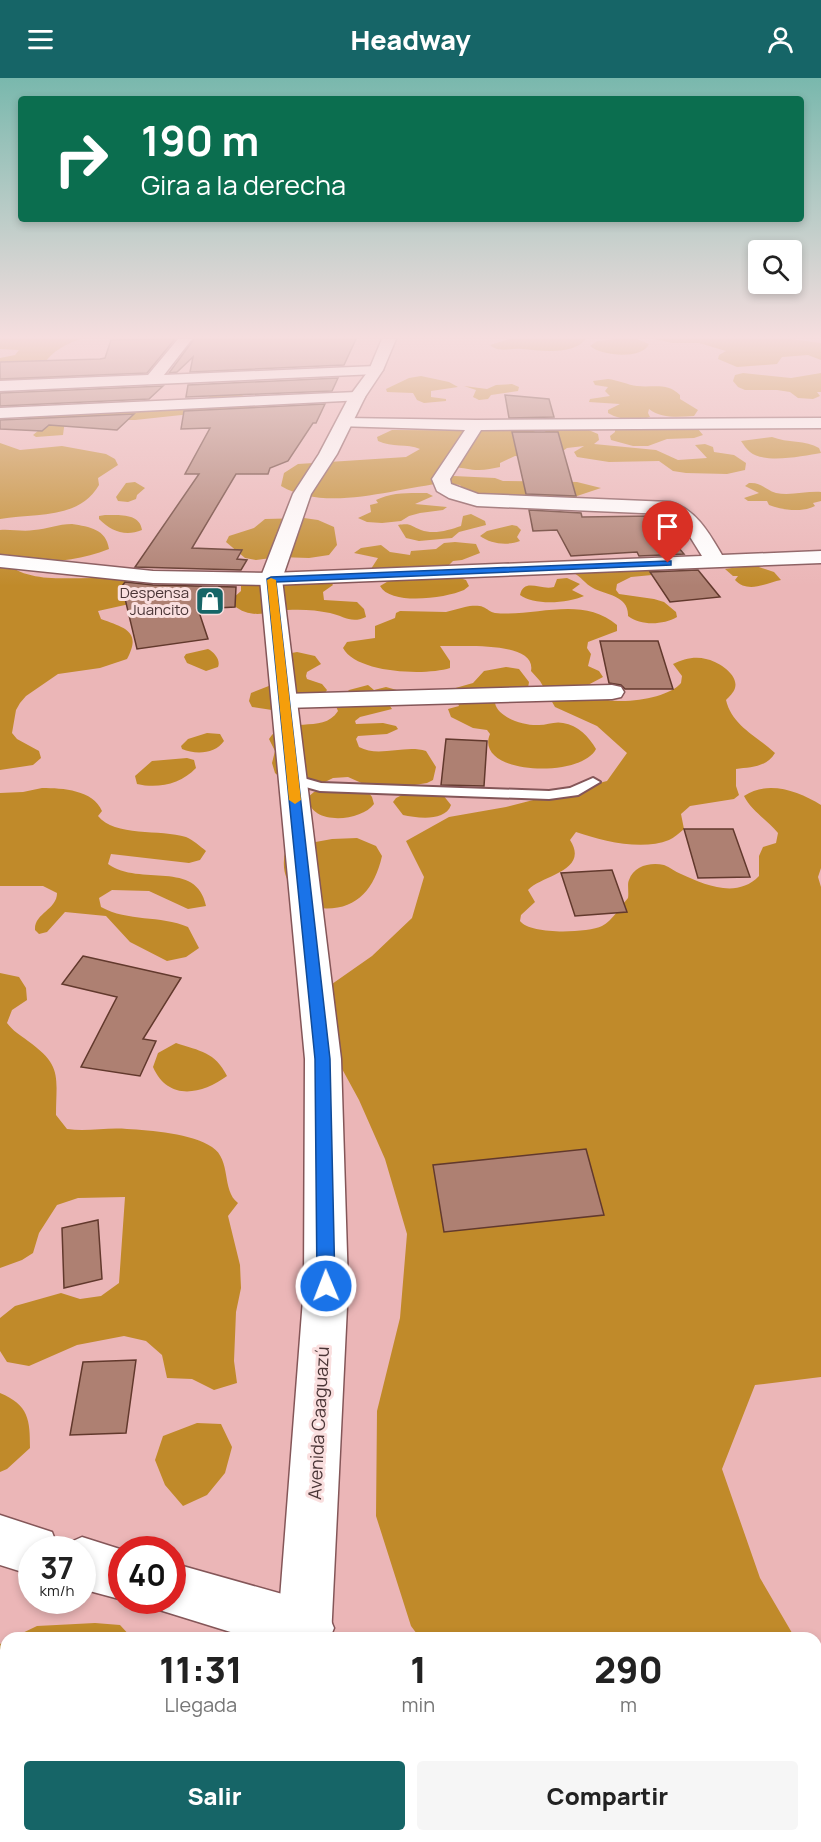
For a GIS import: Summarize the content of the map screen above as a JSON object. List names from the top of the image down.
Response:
{
  "streets": {
    "street": ["Avenida Caaguazú"]
  },
  "places": {
    "shop": ["Despensa Juancito"]
  },
  "page": {
    "header": "Headway",
    "turn": ["190 m", "Gira a la derecha"],
    "speed": "37 km/h",
    "limit": "40",
    "eta": [
      "11:31",
      "Llegada",
      "1",
      "min",
      "290",
      "m"
    ],
    "buttons": ["Salir", "Compartir"]
  }
}
